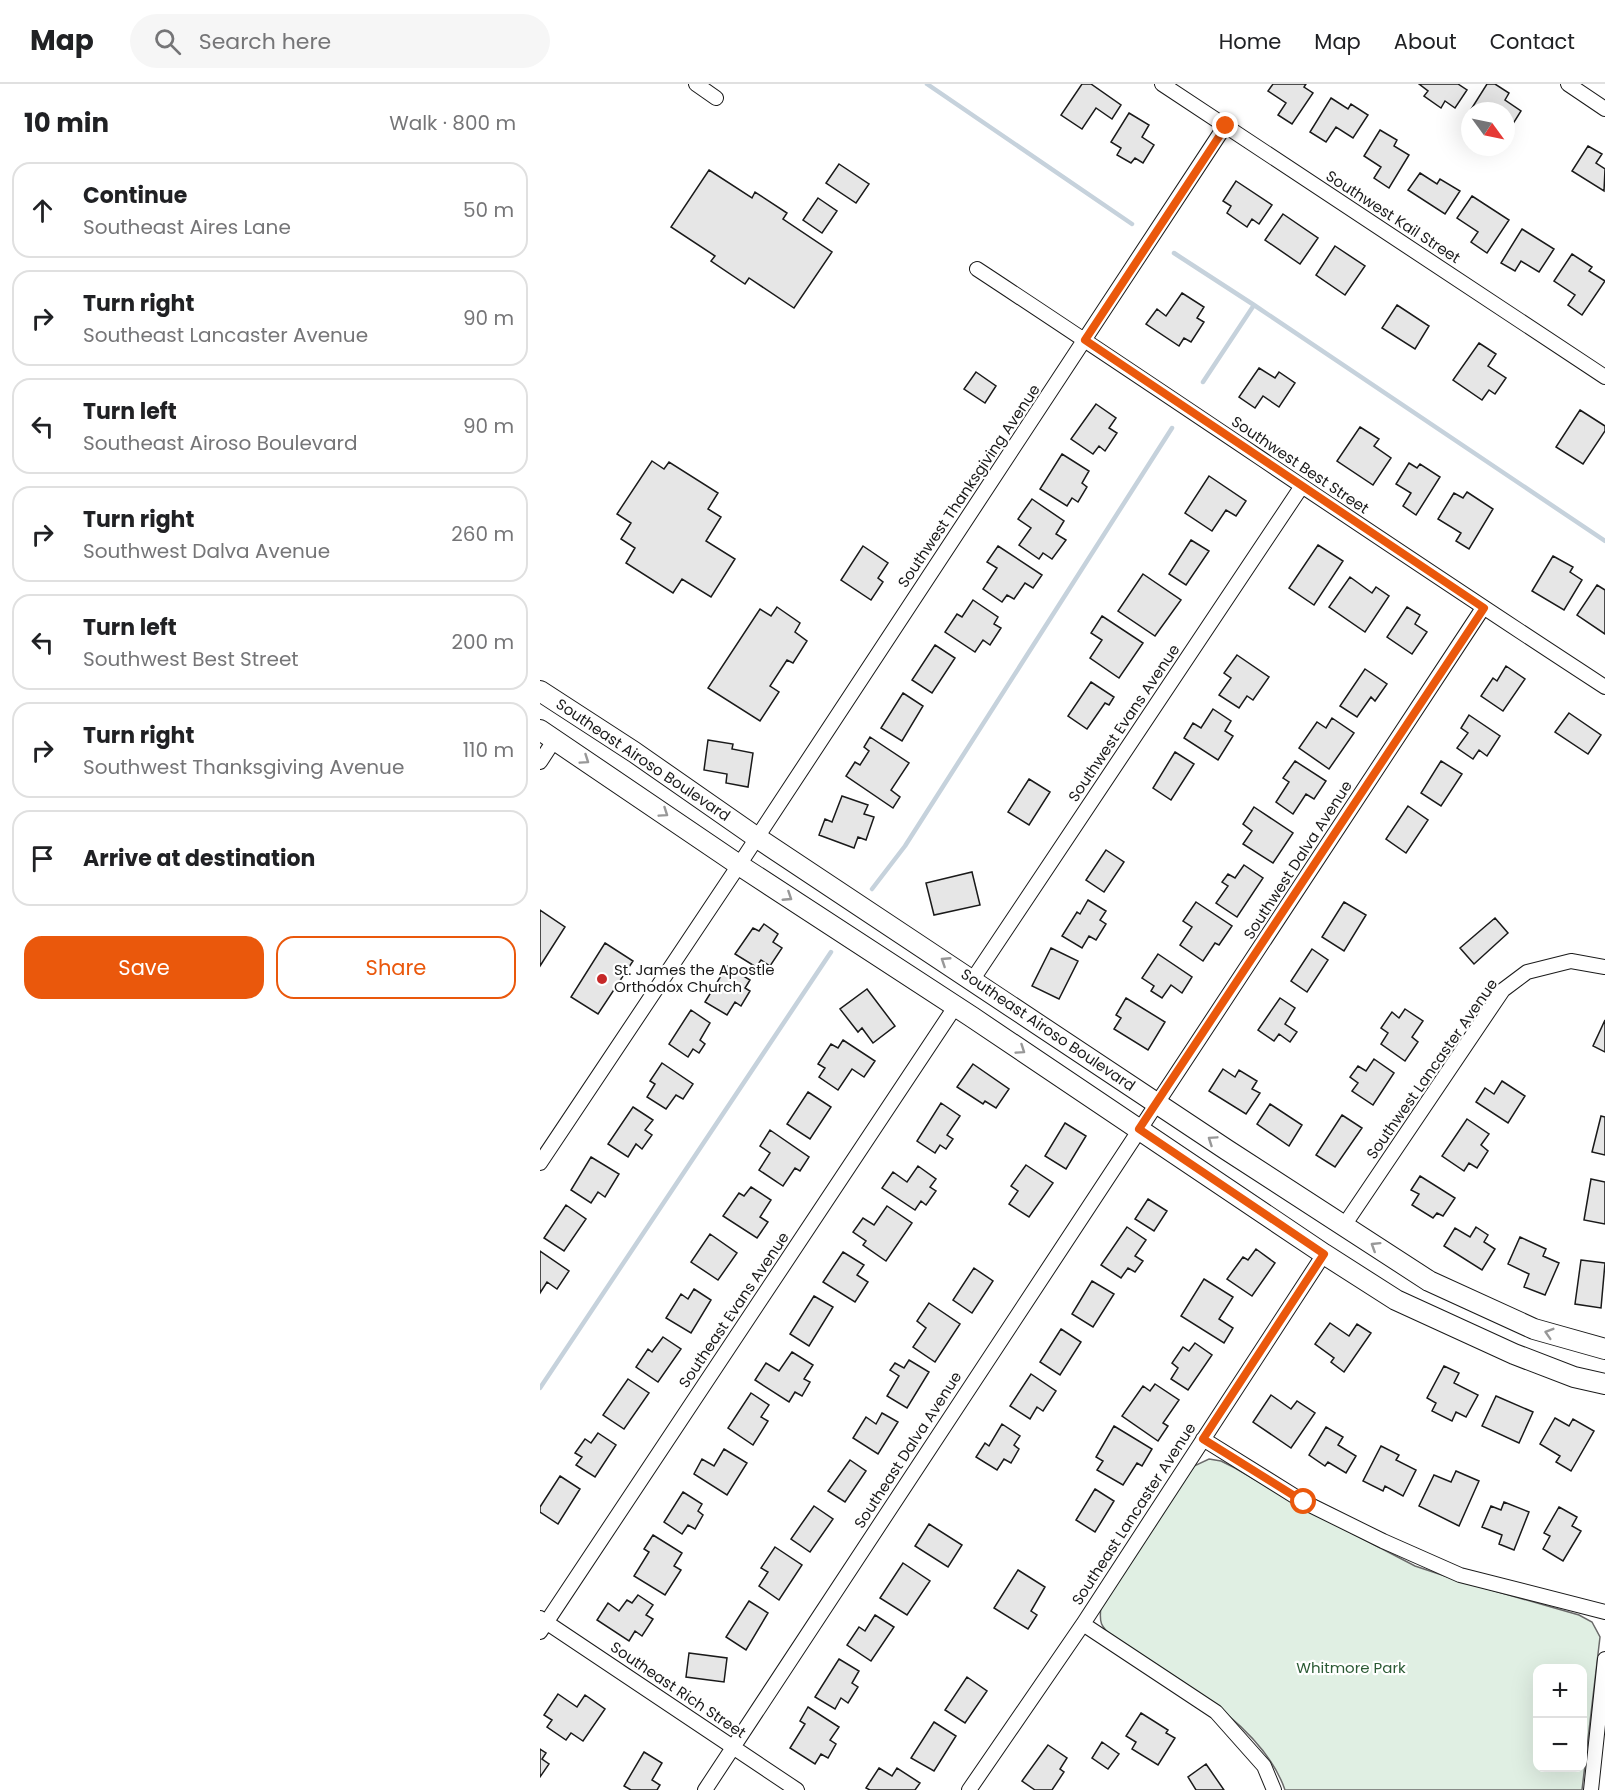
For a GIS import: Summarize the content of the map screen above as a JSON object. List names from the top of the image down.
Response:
{
  "streets": {
    "main road": ["Southeast Airoso Boulevard"],
    "street": [
      "Southwest Kail Street",
      "Southwest Best Street",
      "Southwest Thanksgiving Avenue",
      "Southwest Evans Avenue",
      "Southwest Dalva Avenue",
      "Southwest Lancaster Avenue",
      "Southeast Evans Avenue",
      "Southeast Dalva Avenue",
      "Southeast Lancaster Avenue",
      "Southeast Rich Street"
    ]
  },
  "crossings": [
    ["Southwest Kail Street", "Southwest Thanksgiving Avenue"],
    ["Southwest Best Street", "Southwest Thanksgiving Avenue"],
    ["Southwest Best Street", "Southwest Evans Avenue"],
    ["Southwest Best Street", "Southwest Dalva Avenue"],
    ["Southwest Thanksgiving Avenue", "Southeast Airoso Boulevard"],
    ["Southwest Evans Avenue", "Southeast Airoso Boulevard"],
    ["Southeast Airoso Boulevard", "Southwest Dalva Avenue"],
    ["Southeast Airoso Boulevard", "Southwest Lancaster Avenue"],
    ["Southeast Airoso Boulevard", "Southeast Evans Avenue"],
    ["Southeast Airoso Boulevard", "Southeast Dalva Avenue"],
    ["Southeast Airoso Boulevard", "Southeast Lancaster Avenue"],
    ["Southwest Dalva Avenue", "Southeast Dalva Avenue"],
    ["Southeast Evans Avenue", "Southeast Rich Street"],
    ["Southeast Dalva Avenue", "Southeast Rich Street"]
  ],
  "parks": ["Whitmore Park"],
  "places": ["St. James the Apostle Orthodox Church"],
  "north": "bottom right",
  "page": {
    "header": "Map",
    "search": "Search here",
    "nav": [
      "Home",
      "Map",
      "About",
      "Contact"
    ],
    "heading": ["10 min", "Walk · 800 m"],
    "list": [
      ["Continue", "Southeast Aires Lane", "50 m"],
      ["Turn right", "Southeast Lancaster Avenue", "90 m"],
      ["Turn left", "Southeast Airoso Boulevard", "90 m"],
      ["Turn right", "Southwest Dalva Avenue", "260 m"],
      ["Turn left", "Southwest Best Street", "200 m"],
      ["Turn right", "Southwest Thanksgiving Avenue", "110 m"],
      "Arrive at destination"
    ],
    "buttons": ["Save", "Share"],
    "map_buttons": ["+", "−"]
  }
}
